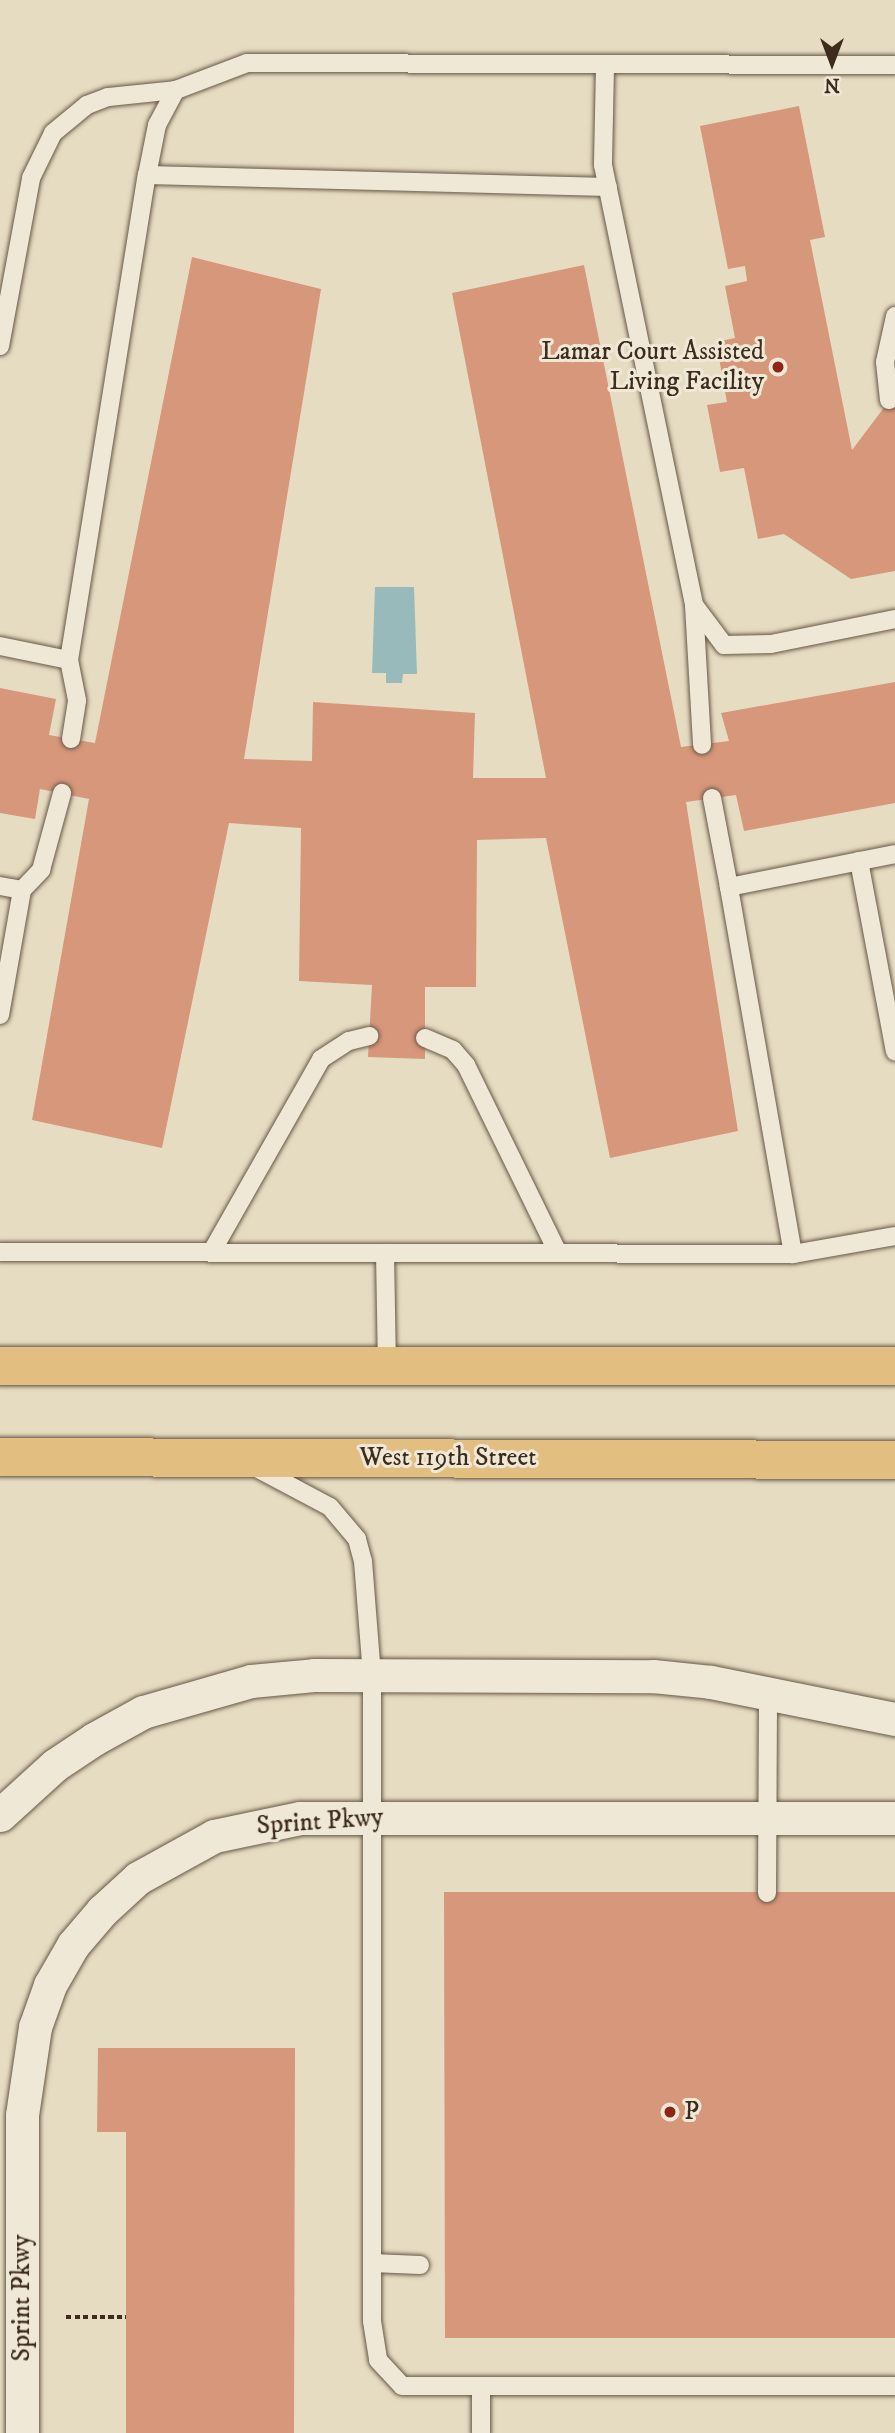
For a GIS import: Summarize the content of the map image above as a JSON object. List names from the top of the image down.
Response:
{
  "streets": {
    "main road": ["West 119th Street"],
    "street": ["Sprint Pkwy"]
  },
  "places": ["Lamar Court Assisted Living Facility", "P"],
  "north": "bottom"
}
